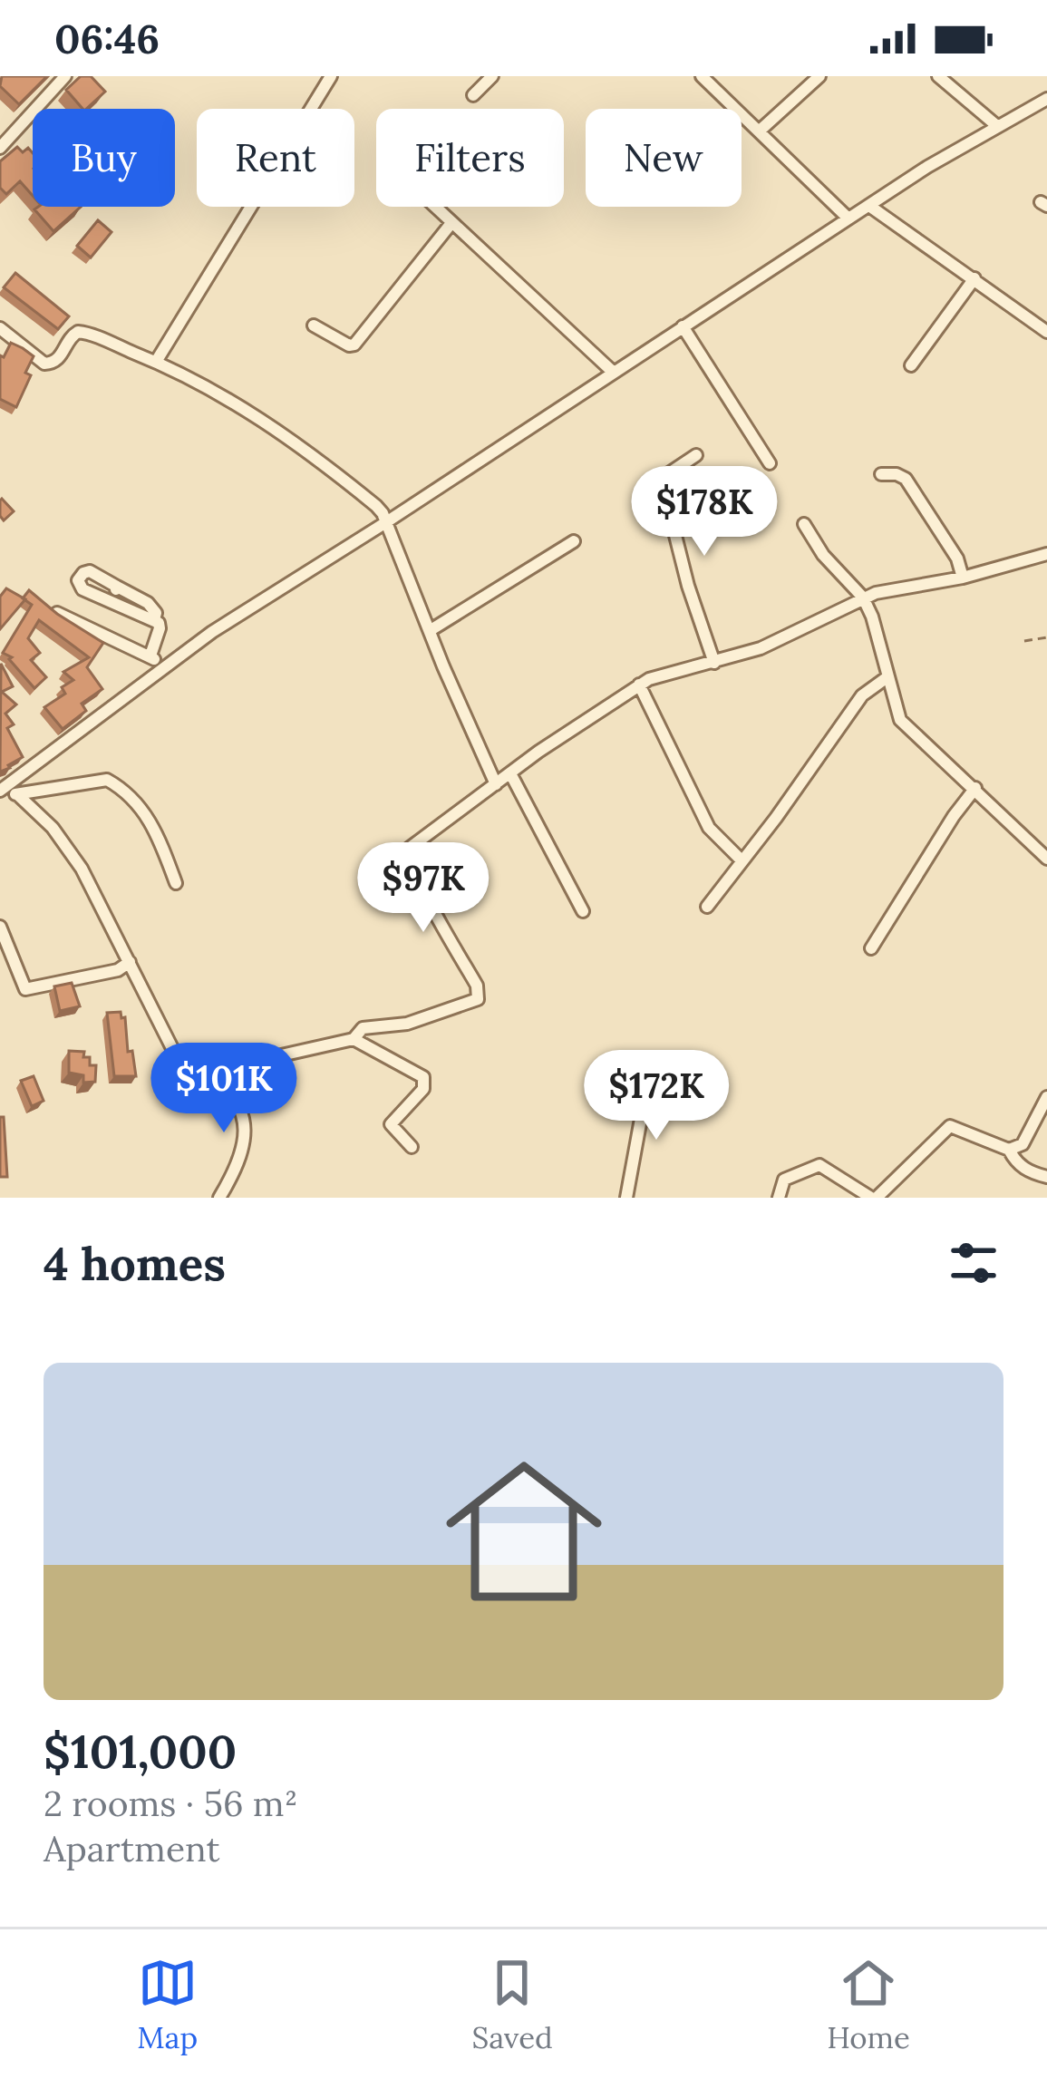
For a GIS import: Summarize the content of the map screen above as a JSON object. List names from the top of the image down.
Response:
{
  "page": {
    "status": "06:46",
    "chip": [
      "Buy",
      "Rent",
      "Filters",
      "New"
    ],
    "price": [
      "$178K",
      "$97K",
      "$101K",
      "$172K"
    ],
    "heading": "4 homes",
    "list": [
      {
        "name": "$101,000",
        "note": "2 rooms · 56 m² · Apartment"
      }
    ],
    "tabs": ["Map", "Saved", "Home"]
  }
}
